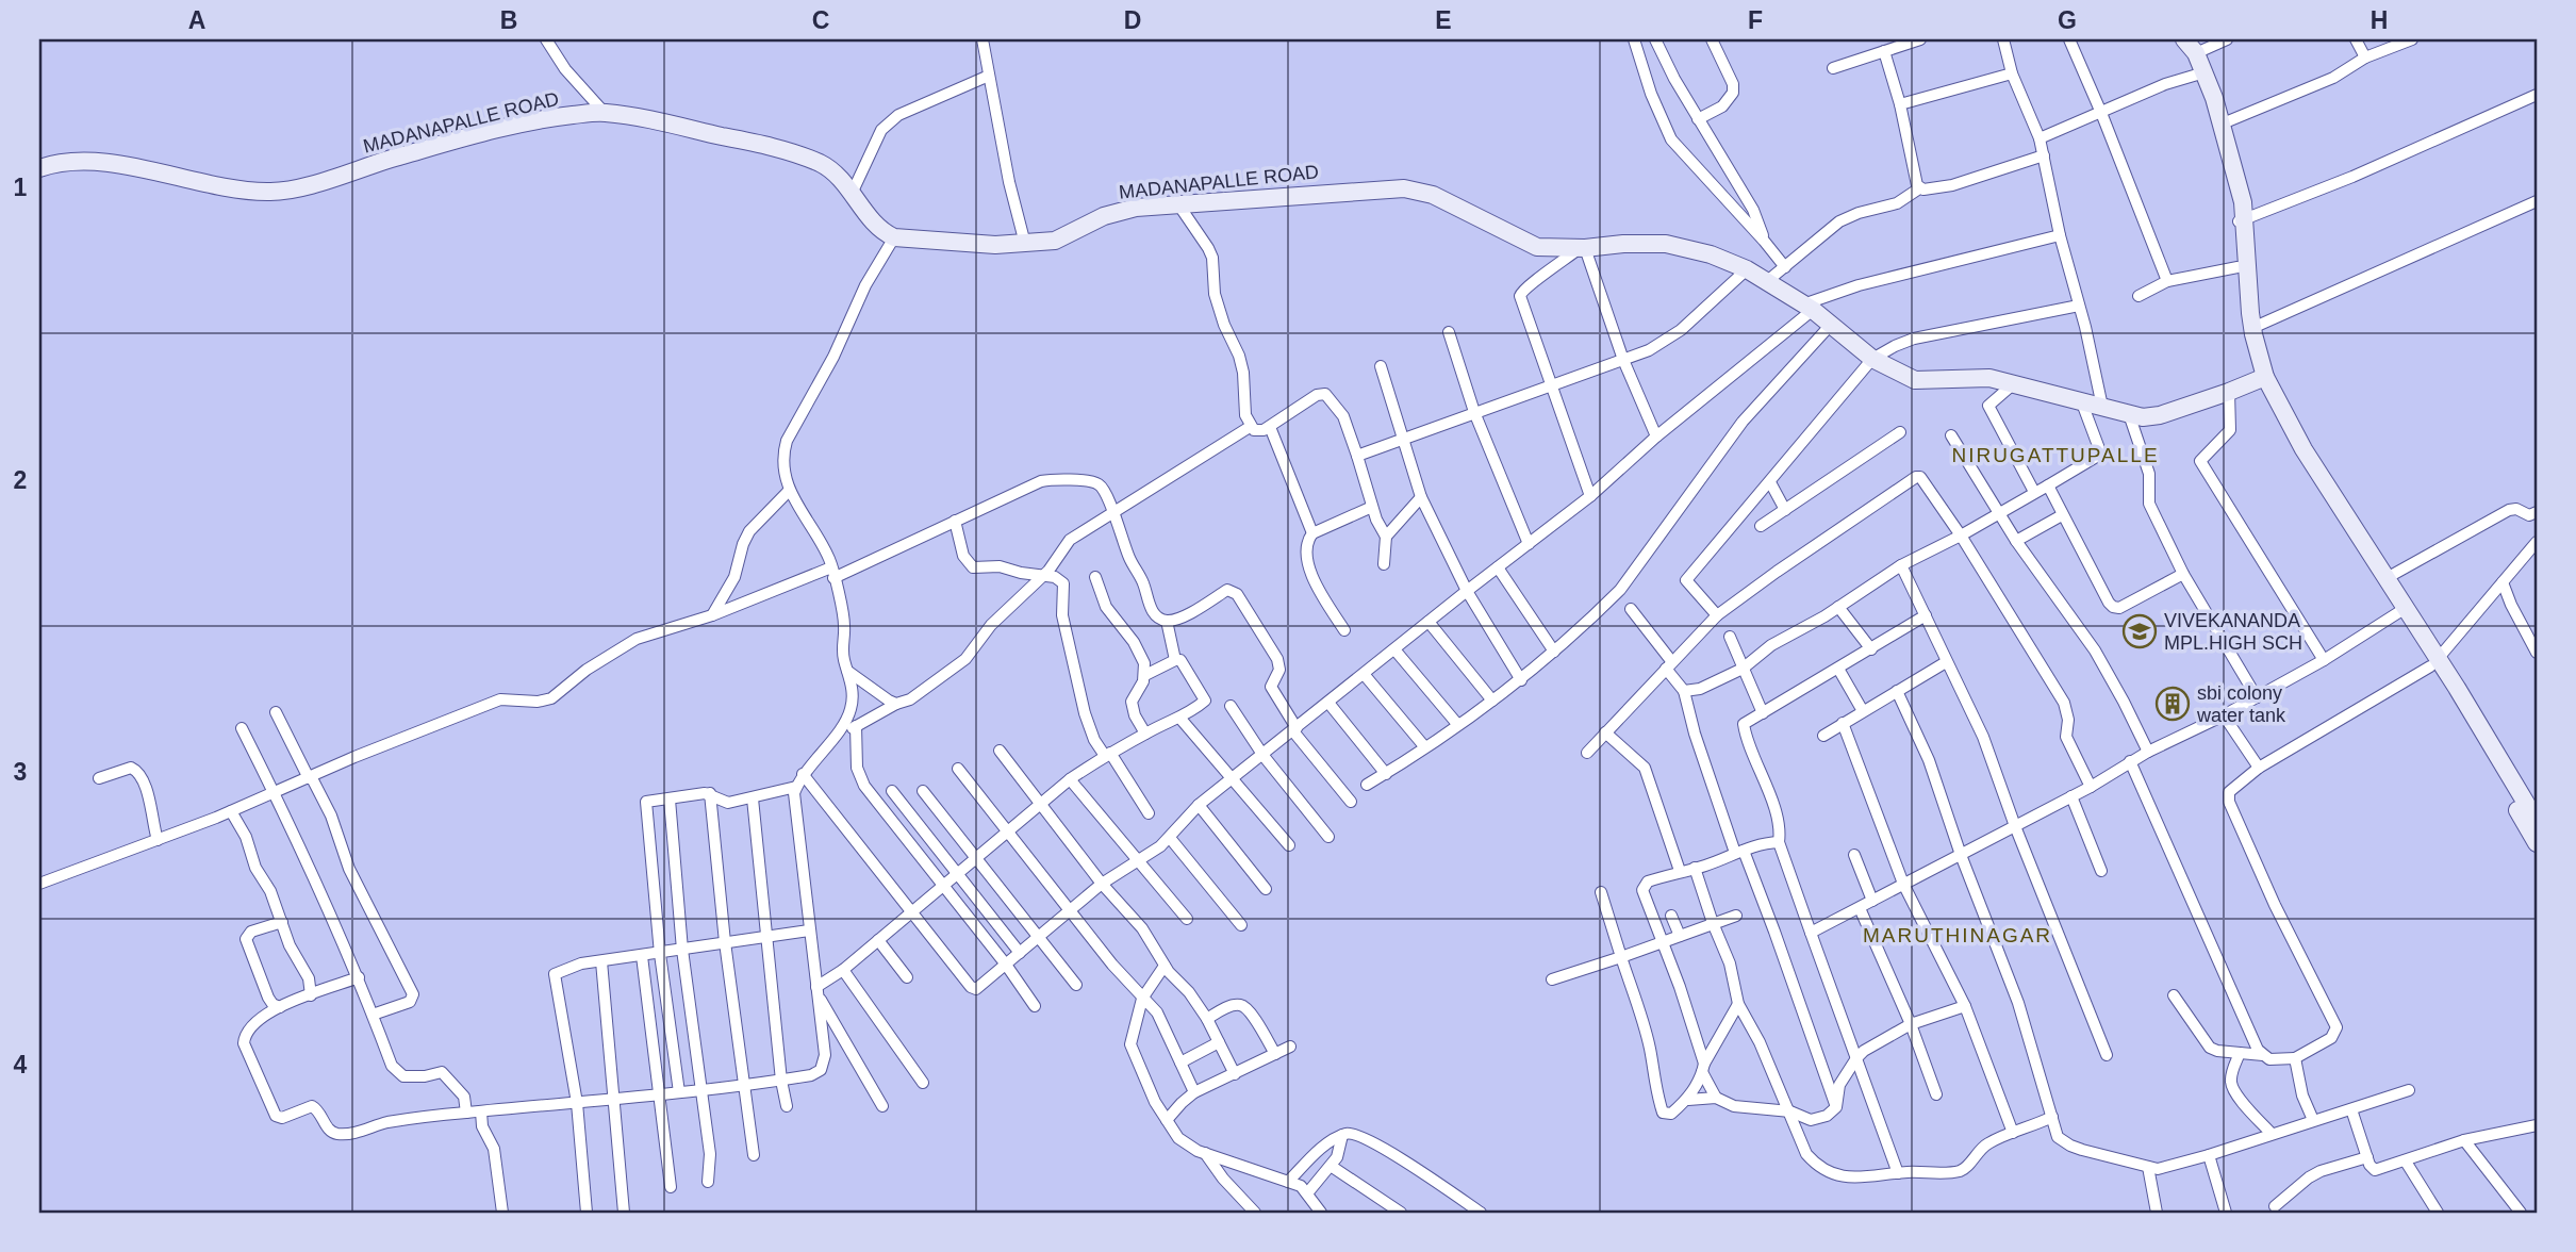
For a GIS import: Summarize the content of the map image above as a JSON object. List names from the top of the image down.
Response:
{
  "streets": {
    "main road": ["MADANAPALLE ROAD"]
  },
  "districts": ["NIRUGATTUPALLE", "MARUTHINAGAR"],
  "places": {
    "school or university": ["VIVEKANANDA MPL.HIGH SCH"],
    "building": ["sbi colony water tank"]
  },
  "grid": {
    "columns": [
      "A",
      "B",
      "C",
      "D",
      "E",
      "F",
      "G",
      "H"
    ],
    "rows": [
      "1",
      "2",
      "3",
      "4"
    ]
  }
}
